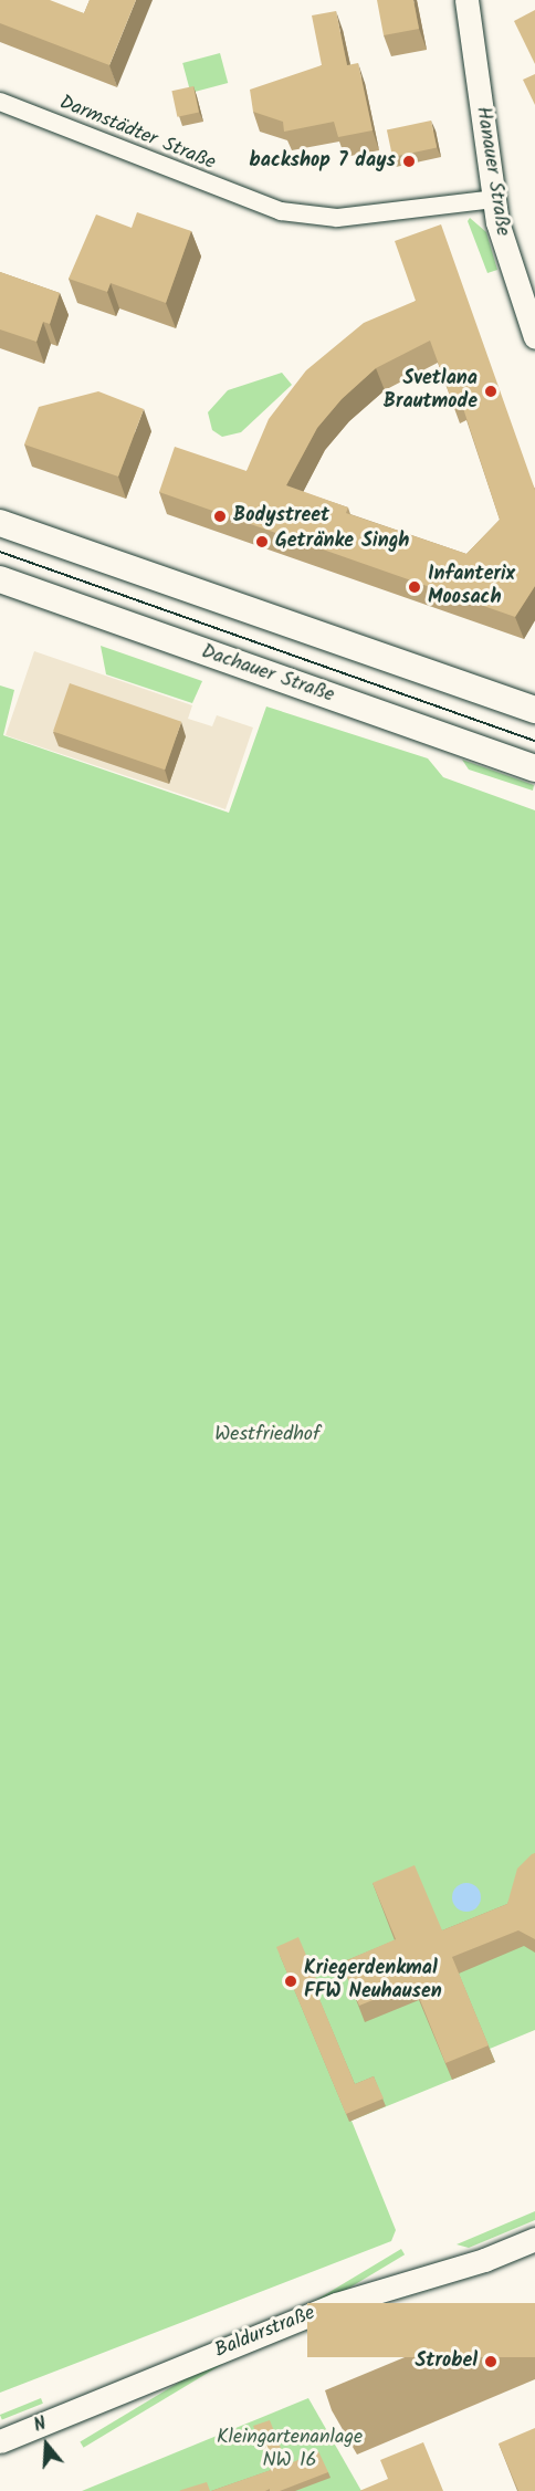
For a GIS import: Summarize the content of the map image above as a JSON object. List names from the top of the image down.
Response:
{
  "streets": {
    "main road": ["Dachauer Straße"],
    "street": ["Darmstädter Straße", "Hanauer Straße", "Baldurstraße"]
  },
  "crossings": [
    ["Darmstädter Straße", "Hanauer Straße"]
  ],
  "parks": ["Westfriedhof", "Kleingartenanlage NW 16"],
  "places": [
    "backshop 7 days",
    "Svetlana Brautmode",
    "Bodystreet",
    "Getränke Singh",
    "Infanterix Moosach",
    "Kriegerdenkmal FFW Neuhausen",
    "Strobel"
  ],
  "north": "top"
}
